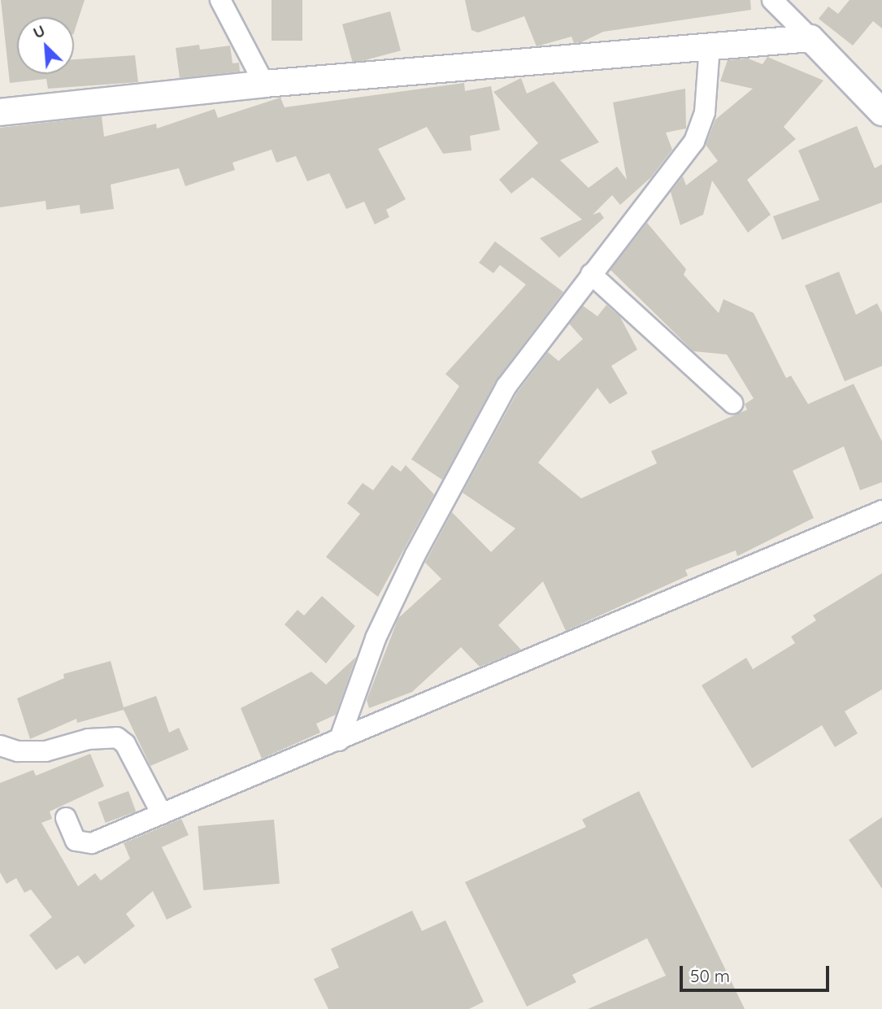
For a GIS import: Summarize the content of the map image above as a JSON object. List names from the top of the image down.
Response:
{
  "scale_bar": "50 m",
  "north": "top left"
}
